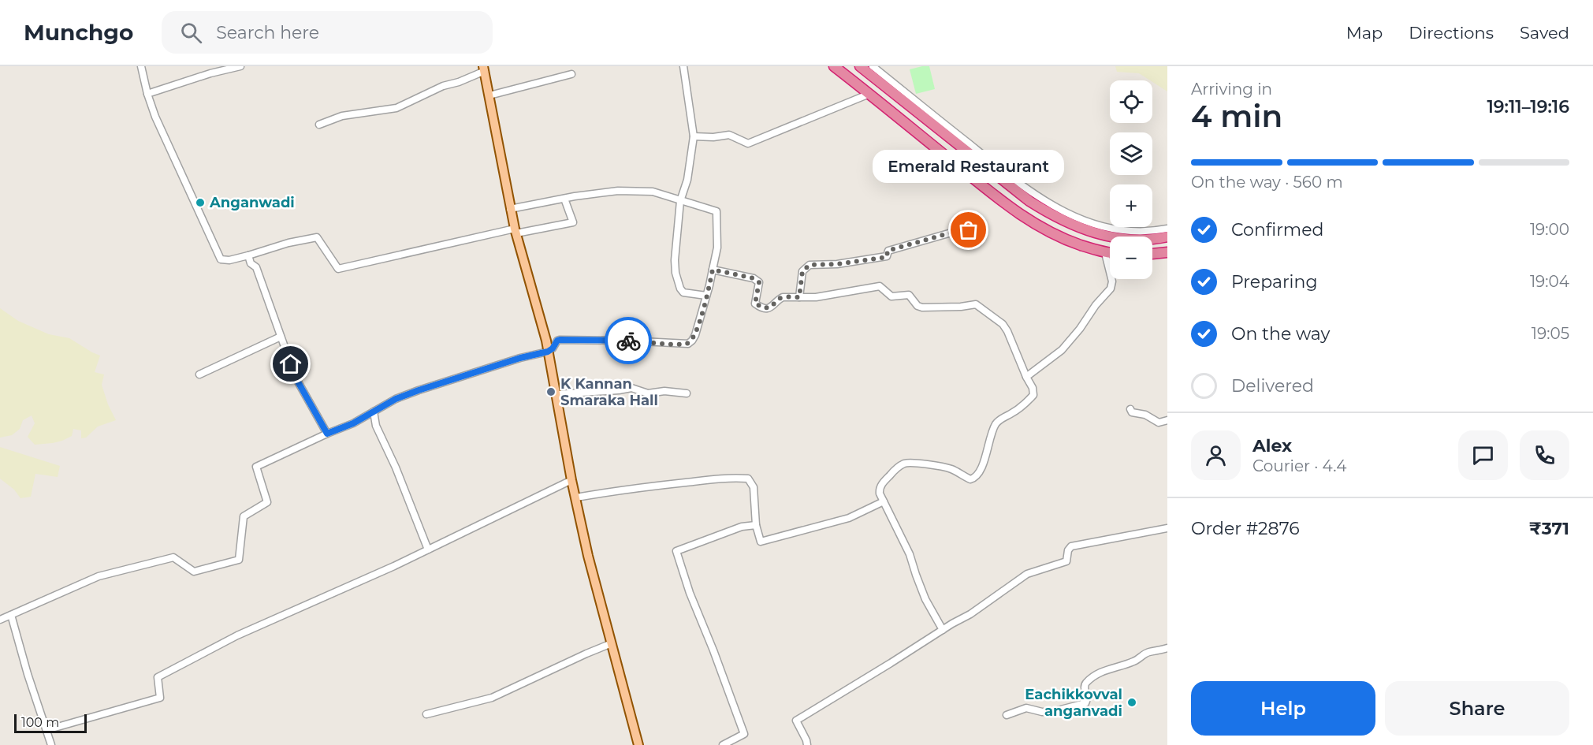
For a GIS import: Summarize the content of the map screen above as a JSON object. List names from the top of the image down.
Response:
{
  "places": [
    "Anganwadi",
    "Emerald Restaurant",
    "K Kannan Smaraka Hall",
    "Eachikkovval anganvadi"
  ],
  "scale_bar": "100 m",
  "page": {
    "header": "Munchgo",
    "search": "Search here",
    "nav": ["Map", "Directions", "Saved"],
    "heading": ["4 min", "Arriving in", "19:11–19:16"],
    "panel": [
      "Alex",
      "Courier · 4.4",
      "Order #2876",
      "₹371"
    ],
    "map_buttons": ["+", "−"],
    "bar": "On the way · 560 m",
    "bubble": "Emerald Restaurant",
    "list": [
      ["Confirmed", "19:00"],
      ["Preparing", "19:04"],
      ["On the way", "19:05"],
      "Delivered"
    ],
    "buttons": ["Help", "Share"],
    "scale": "100 m"
  }
}
